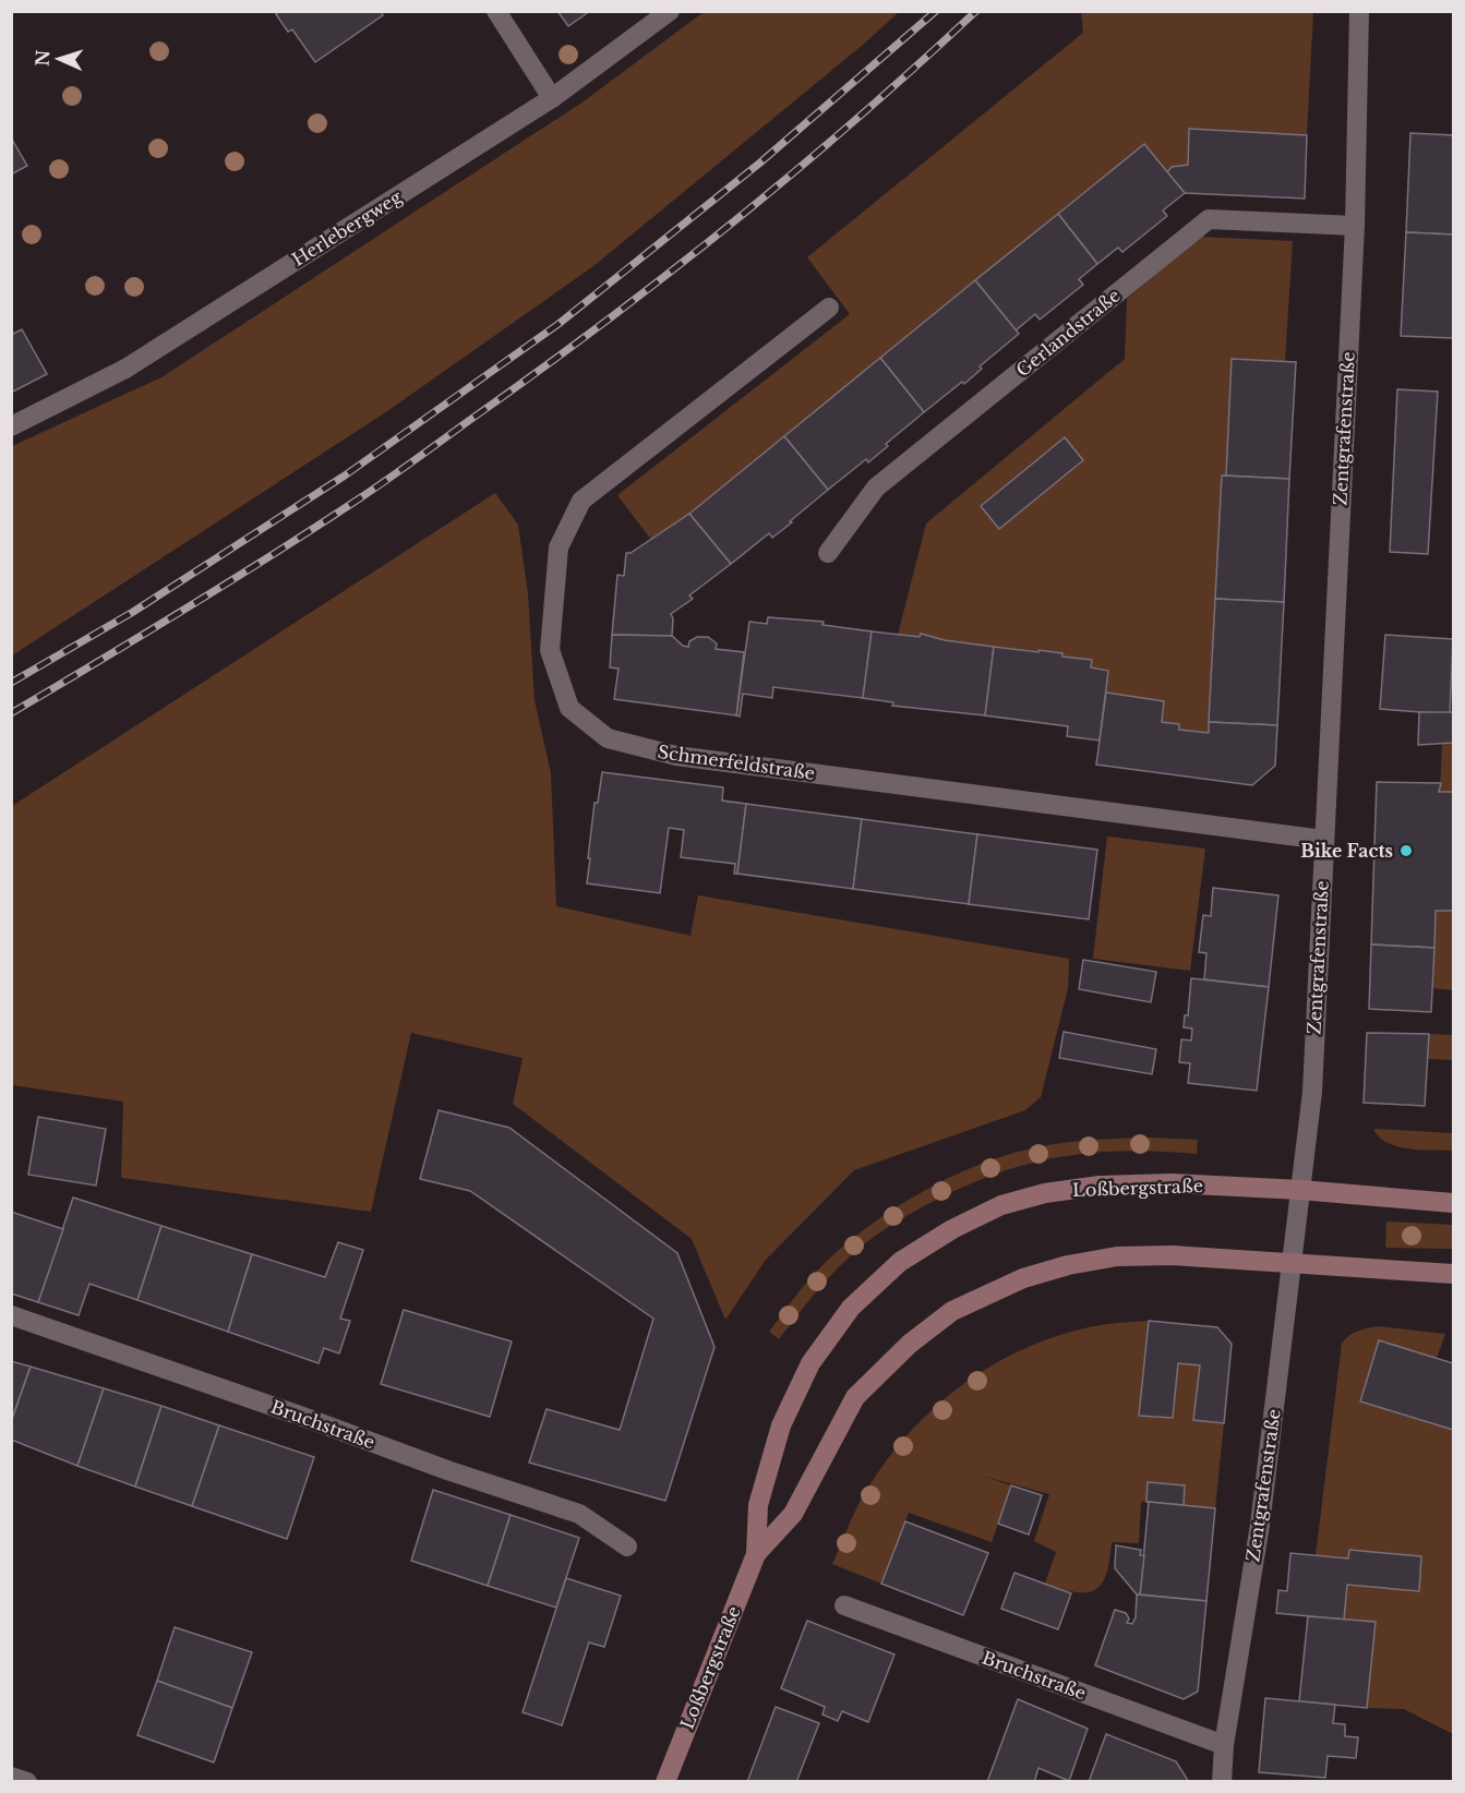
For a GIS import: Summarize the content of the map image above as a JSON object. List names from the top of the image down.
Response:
{
  "streets": {
    "main road": ["Loßbergstraße"],
    "street": [
      "Herlebergweg",
      "Gerlandstraße",
      "Zentgrafenstraße",
      "Schmerfeldstraße",
      "Bruchstraße"
    ]
  },
  "crossings": [
    ["Gerlandstraße", "Zentgrafenstraße"],
    ["Zentgrafenstraße", "Schmerfeldstraße"],
    ["Zentgrafenstraße", "Loßbergstraße"],
    ["Zentgrafenstraße", "Bruchstraße"]
  ],
  "places": ["Bike Facts"],
  "north": "left"
}
